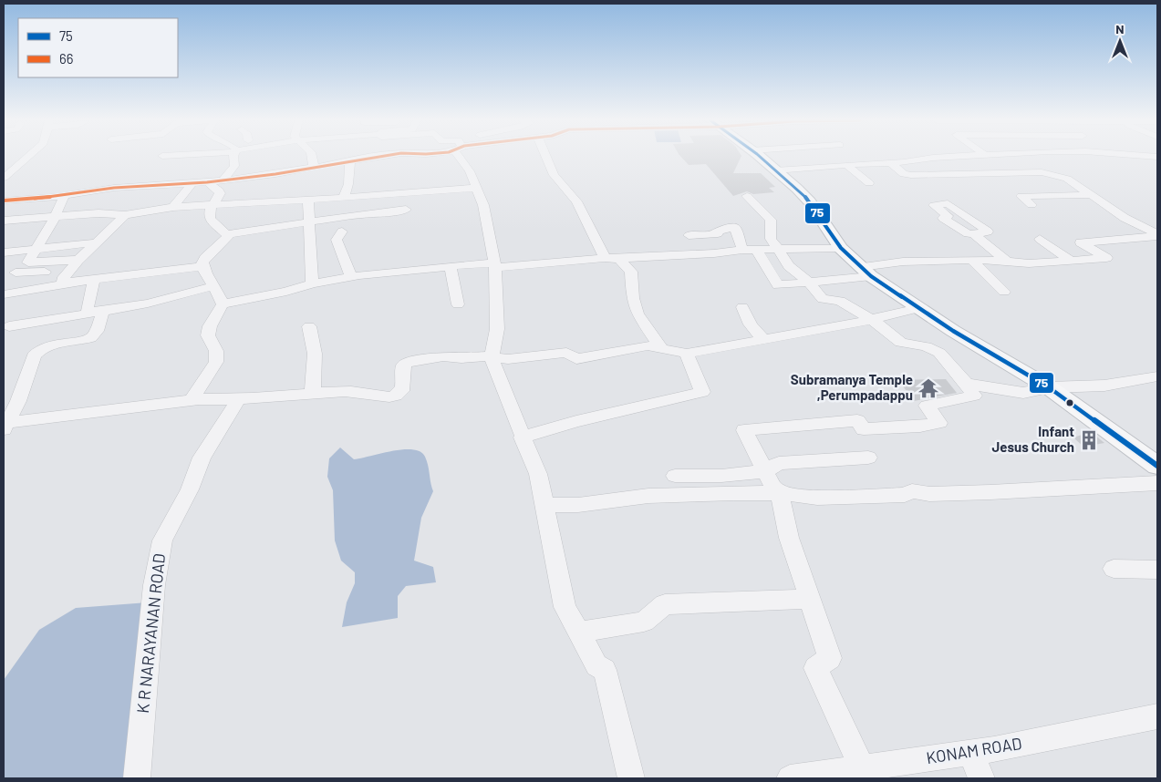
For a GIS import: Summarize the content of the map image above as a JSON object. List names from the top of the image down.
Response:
{
  "streets": {
    "street": ["K R NARAYANAN ROAD", "KONAM ROAD"]
  },
  "places": {
    "temple": ["Subramanya Temple ,Perumpadappu"],
    "building": ["Infant Jesus Church"]
  },
  "lines": ["transit line 75", "transit line 66"],
  "legend": ["75", "66"],
  "north": "top"
}
